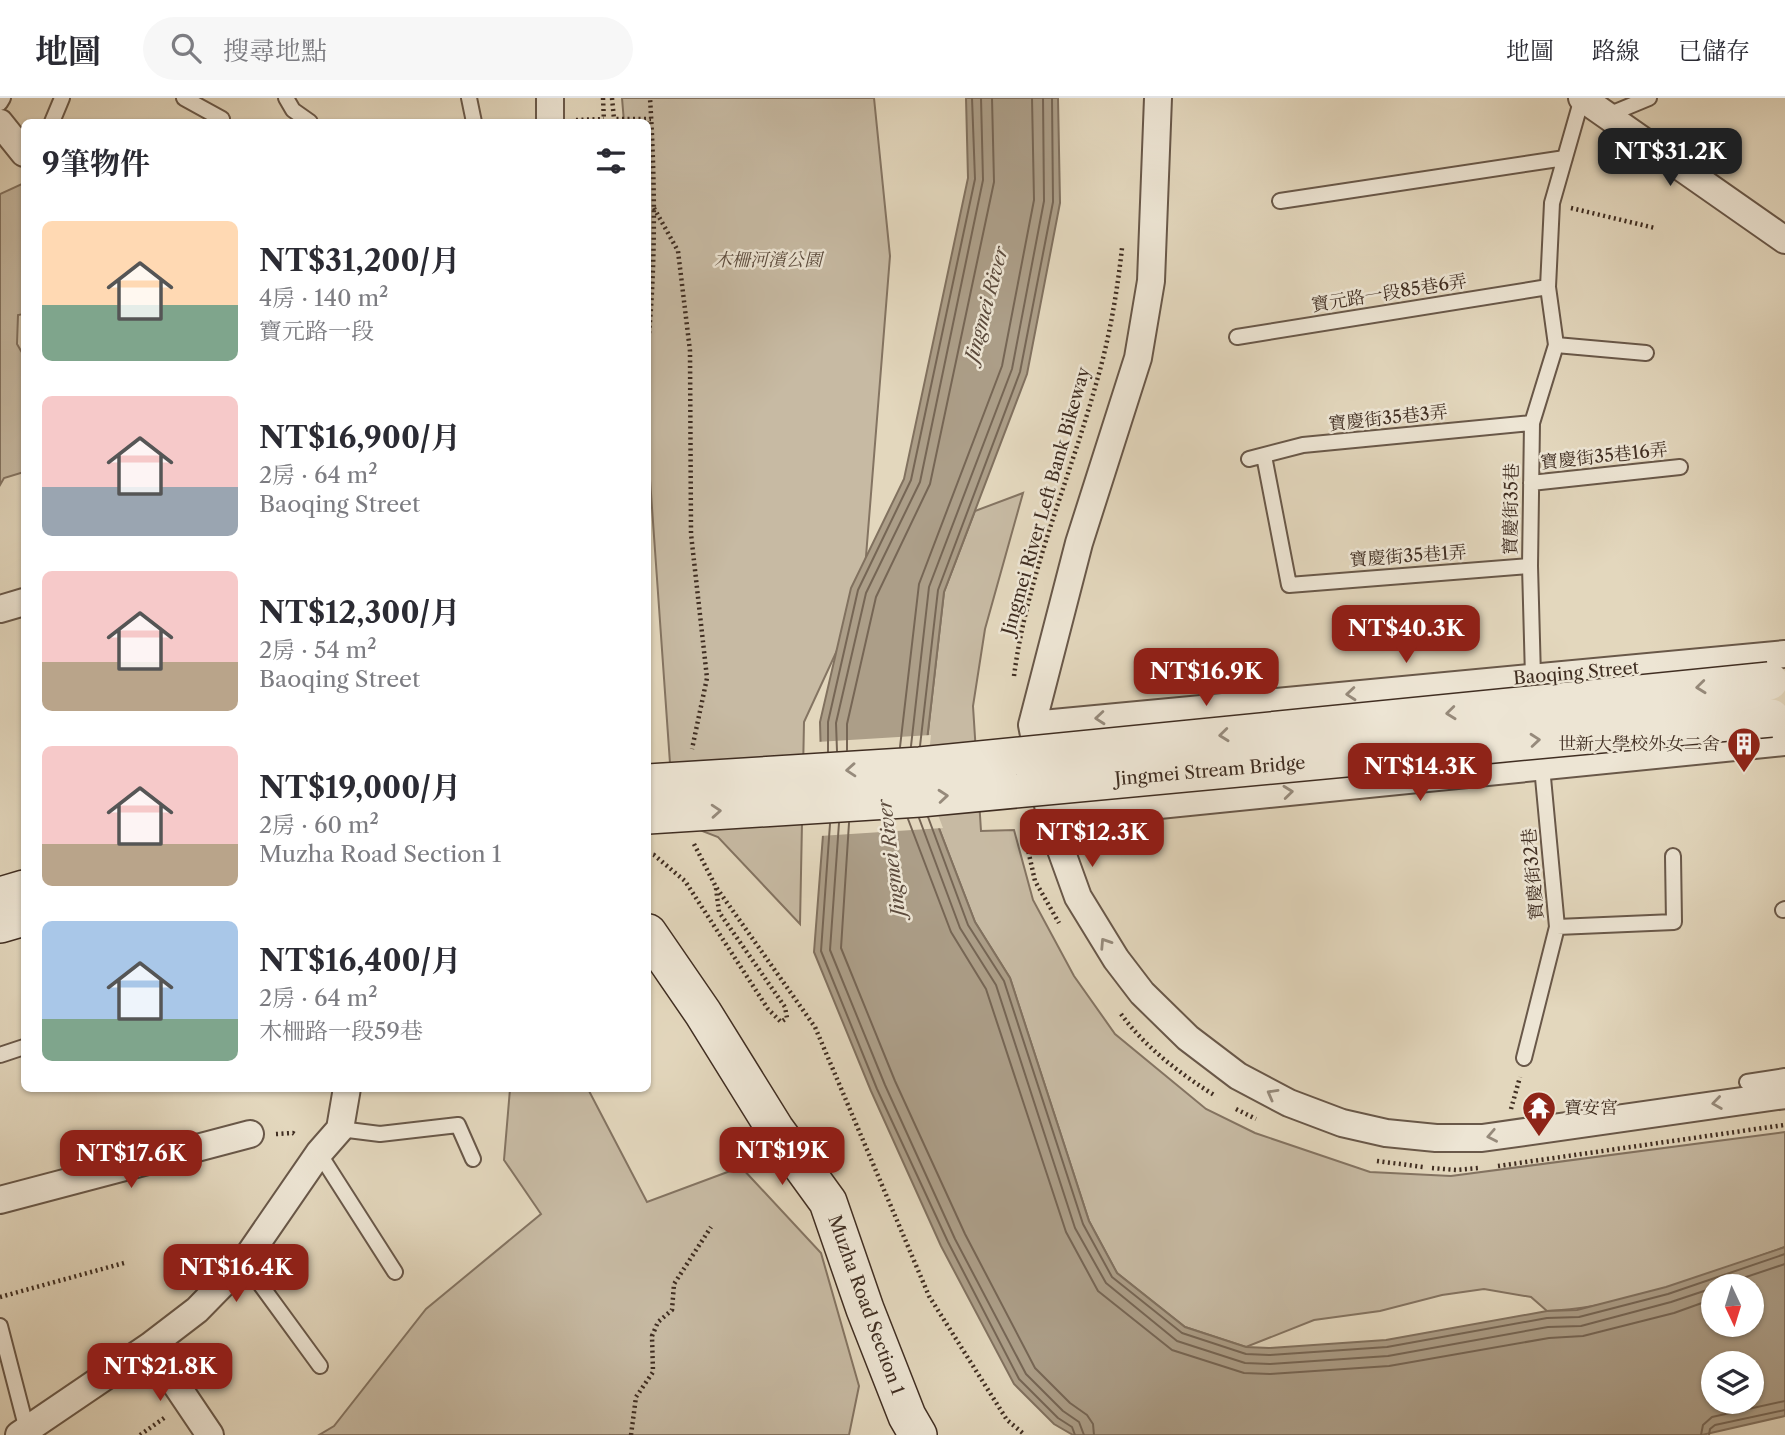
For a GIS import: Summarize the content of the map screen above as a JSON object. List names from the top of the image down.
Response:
{
  "streets": {
    "main road": ["Jingmei Stream Bridge", "Muzha Road Section 1"],
    "street": ["Baoqing Street"],
    "lane": [
      "寶元路一段85巷6弄",
      "寶慶街35巷3弄",
      "寶慶街35巷16弄",
      "寶慶街35巷",
      "寶慶街35巷1弄",
      "寶慶街32巷"
    ],
    "path": ["Jingmei River Left Bank Bikeway"]
  },
  "crossings": [
    ["寶慶街35巷3弄", "寶慶街35巷"],
    ["寶慶街35巷3弄", "寶慶街35巷1弄"],
    ["寶慶街35巷16弄", "寶慶街35巷"],
    ["寶慶街35巷", "寶慶街35巷1弄"],
    ["寶慶街35巷", "Baoqing Street"],
    ["Baoqing Street", "Jingmei Stream Bridge"]
  ],
  "water": ["Jingmei River"],
  "parks": ["木柵河濱公園"],
  "places": {
    "building": ["世新大學校外女二舍"],
    "temple": ["寶安宮"]
  },
  "north": "bottom",
  "page": {
    "header": "地圖",
    "search": "搜尋地點",
    "nav": ["地圖", "路線", "已儲存"],
    "heading": "9筆物件",
    "price": [
      "NT$31.2K",
      "NT$40.3K",
      "NT$16.9K",
      "NT$14.3K",
      "NT$12.3K",
      "NT$19K",
      "NT$17.6K",
      "NT$16.4K",
      "NT$21.8K"
    ],
    "list": [
      {
        "name": "NT$31,200/月",
        "note": "4房 · 140 m² · 寶元路一段"
      },
      {
        "name": "NT$16,900/月",
        "note": "2房 · 64 m² · Baoqing Street"
      },
      {
        "name": "NT$12,300/月",
        "note": "2房 · 54 m² · Baoqing Street"
      },
      {
        "name": "NT$19,000/月",
        "note": "2房 · 60 m² · Muzha Road Section 1"
      },
      {
        "name": "NT$16,400/月",
        "note": "2房 · 64 m² · 木柵路一段59巷"
      }
    ]
  }
}
